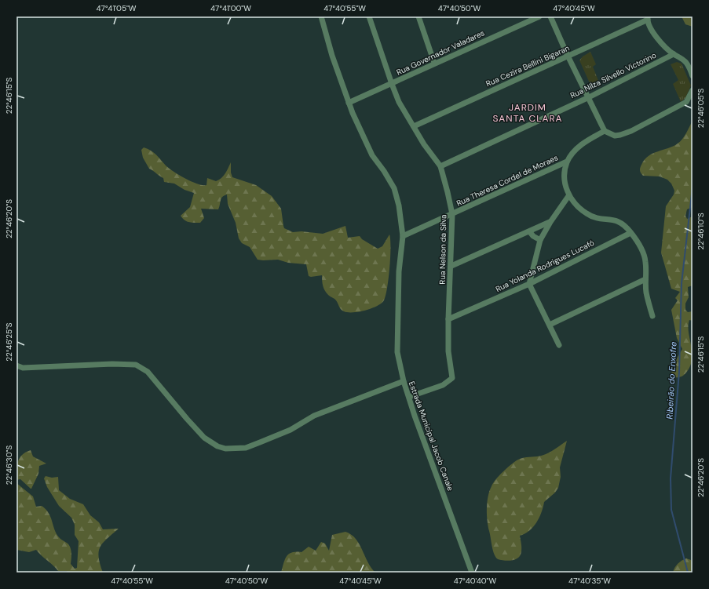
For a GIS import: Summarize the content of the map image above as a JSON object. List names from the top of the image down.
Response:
{
  "streets": {
    "street": [
      "Rua Governador Valadares",
      "Rua Cezira Bellini Bigaran",
      "Rua Nilza Silvello Victorino",
      "Rua Theresa Cordel de Moraes",
      "Rua Nelson da Silva",
      "Rua Yolanda Rodrigues Lucafó",
      "Estrada Municipal Jacob Canale"
    ]
  },
  "crossings": [
    ["Rua Governador Valadares", "Rua Nelson da Silva"],
    ["Rua Governador Valadares", "Estrada Municipal Jacob Canale"],
    ["Rua Cezira Bellini Bigaran", "Rua Nelson da Silva"],
    ["Rua Nilza Silvello Victorino", "Rua Nelson da Silva"],
    ["Rua Theresa Cordel de Moraes", "Rua Nelson da Silva"],
    ["Rua Theresa Cordel de Moraes", "Estrada Municipal Jacob Canale"],
    ["Rua Nelson da Silva", "Rua Yolanda Rodrigues Lucafó"],
    ["Rua Nelson da Silva", "Estrada Municipal Jacob Canale"]
  ],
  "districts": ["JARDIM SANTA CLARA"],
  "water": ["Ribeirão do Enxofre"],
  "coordinates": [
    "47°41'05\"W",
    "47°41'00\"W",
    "47°40'55\"W",
    "47°40'50\"W",
    "47°40'45\"W",
    "22°46'15\"S",
    "22°46'05\"S",
    "22°46'20\"S",
    "22°46'10\"S",
    "22°46'25\"S",
    "22°46'30\"S",
    "47°40'40\"W",
    "47°40'35\"W"
  ]
}
